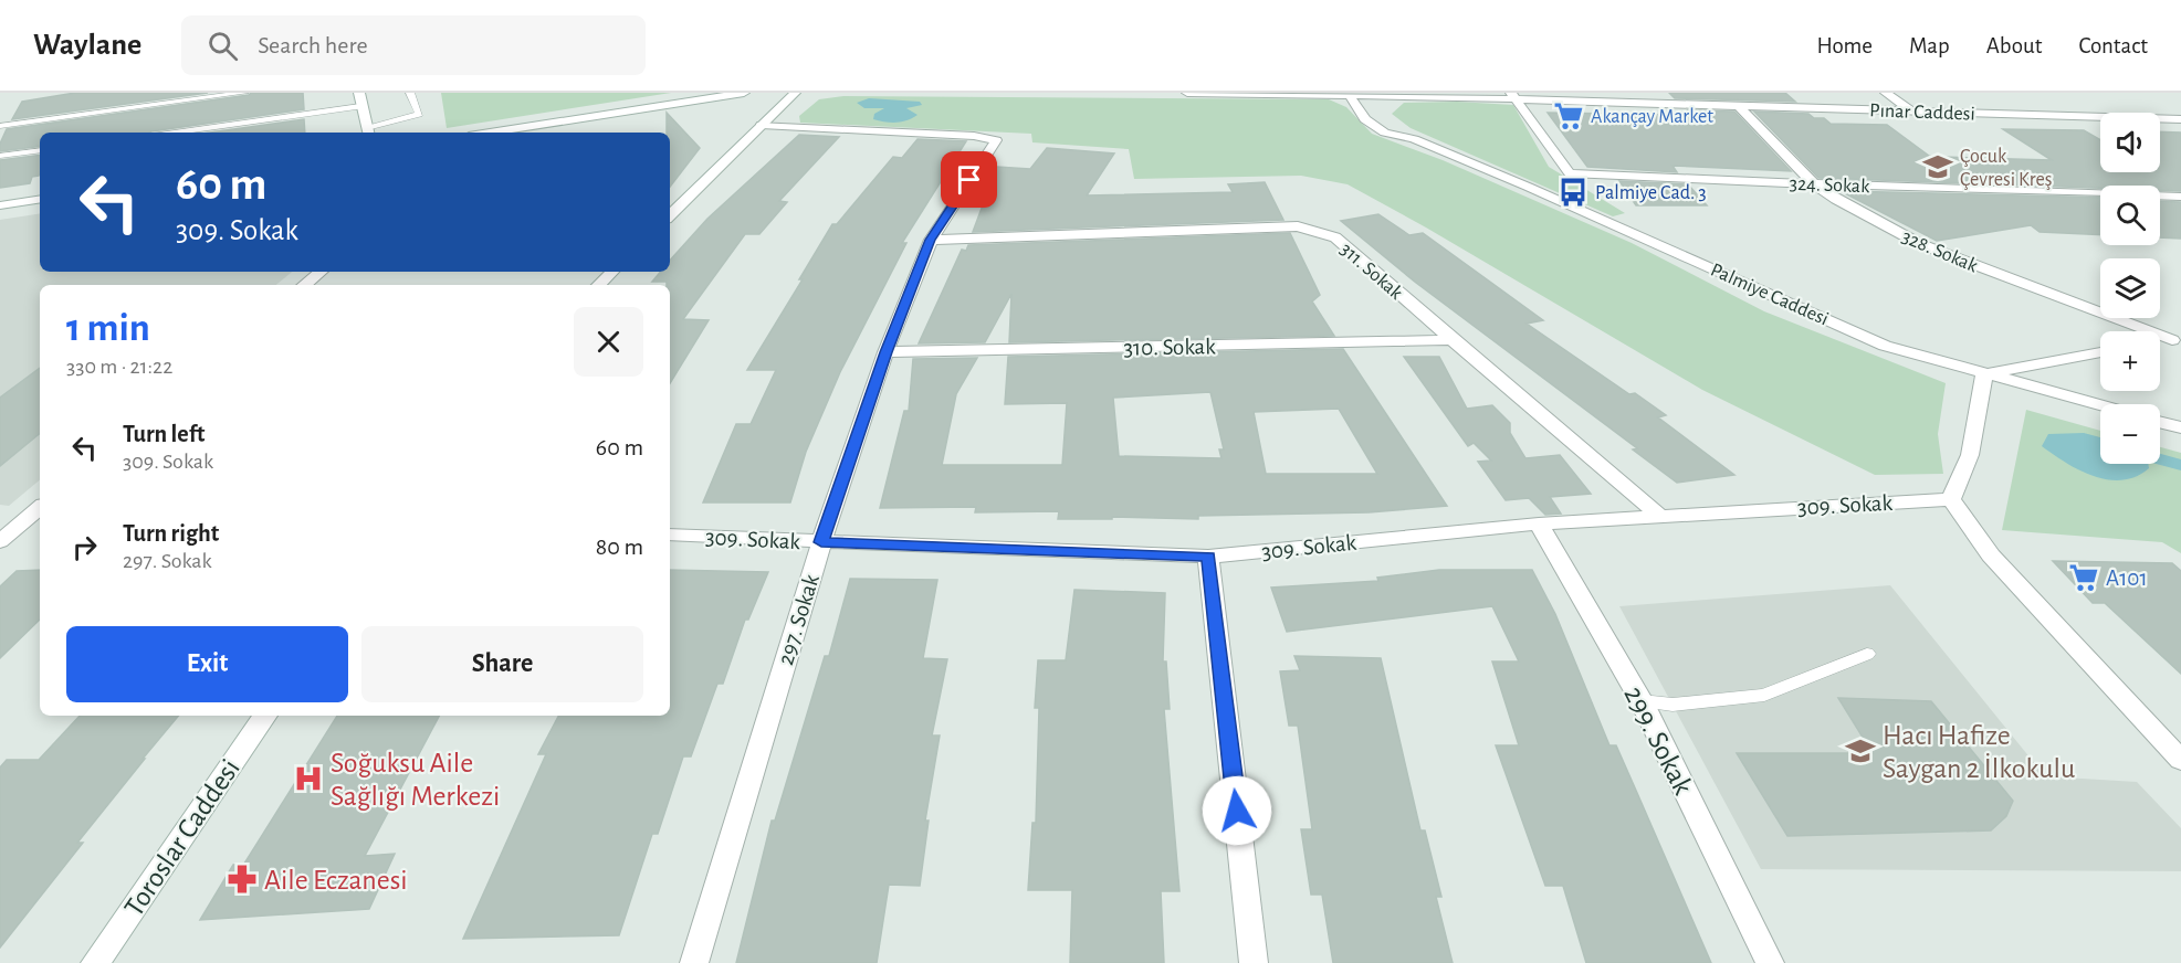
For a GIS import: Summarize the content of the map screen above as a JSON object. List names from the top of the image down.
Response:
{
  "streets": {
    "street": [
      "Pınar Caddesi",
      "324. Sokak",
      "328. Sokak",
      "311. Sokak",
      "Palmiye Caddesi",
      "310. Sokak",
      "309. Sokak",
      "297. Sokak",
      "299. Sokak",
      "Toroslar Caddesi"
    ]
  },
  "crossings": [
    ["Pınar Caddesi", "324. Sokak"],
    ["Pınar Caddesi", "328. Sokak"],
    ["Pınar Caddesi", "Palmiye Caddesi"],
    ["324. Sokak", "328. Sokak"],
    ["311. Sokak", "310. Sokak"],
    ["311. Sokak", "309. Sokak"],
    ["311. Sokak", "297. Sokak"],
    ["310. Sokak", "297. Sokak"],
    ["309. Sokak", "297. Sokak"],
    ["309. Sokak", "299. Sokak"]
  ],
  "places": {
    "supermarket": ["Akançay Market", "A101"],
    "school or university": ["Çocuk Çevresi Kreş", "Hacı Hafize Saygan 2 İlkokulu"],
    "bus stop": ["Palmiye Cad. 3"],
    "hospital": ["Soğuksu Aile Sağlığı Merkezi"],
    "pharmacy": ["Aile Eczanesi"]
  },
  "page": {
    "header": "Waylane",
    "search": "Search here",
    "nav": [
      "Home",
      "Map",
      "About",
      "Contact"
    ],
    "map_buttons": ["+", "−"],
    "turn": ["60 m", "309. Sokak"],
    "heading": ["1 min", "330 m · 21:22"],
    "list": [
      {
        "name": "Turn left",
        "note": "309. Sokak",
        "value": "60 m"
      },
      {
        "name": "Turn right",
        "note": "297. Sokak",
        "value": "80 m"
      }
    ],
    "buttons": ["Exit", "Share"]
  }
}
